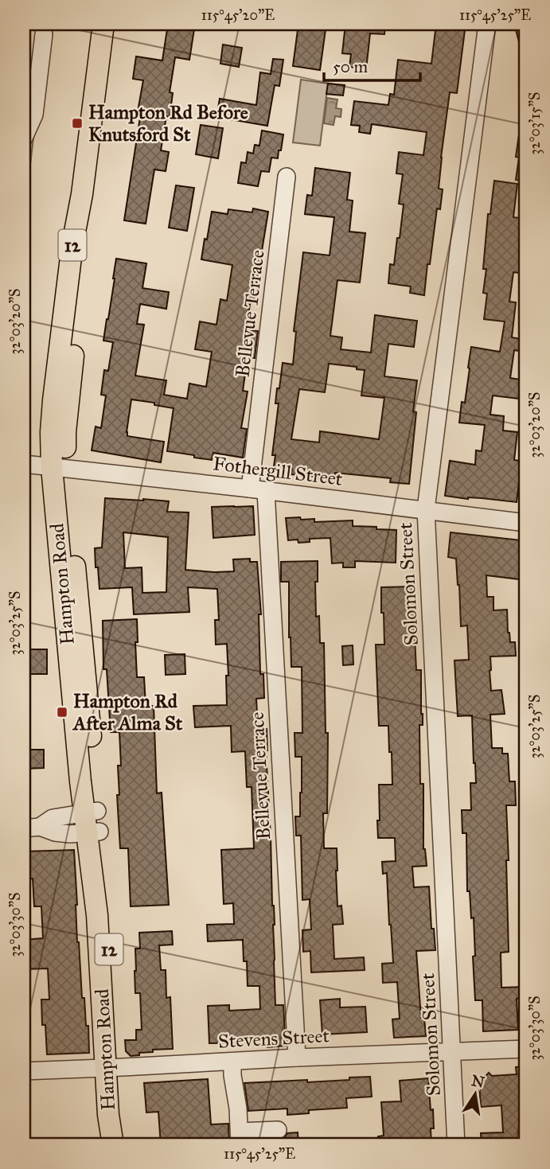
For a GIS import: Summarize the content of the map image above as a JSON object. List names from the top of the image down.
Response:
{
  "streets": {
    "main road": ["12", "Hampton Road"],
    "street": [
      "Bellevue Terrace",
      "Fothergill Street",
      "Solomon Street",
      "Stevens Street"
    ]
  },
  "crossings": [
    ["Bellevue Terrace", "Fothergill Street"],
    ["Bellevue Terrace", "Stevens Street"],
    ["Fothergill Street", "Hampton Road"],
    ["Fothergill Street", "Solomon Street"],
    ["Hampton Road", "Stevens Street"],
    ["Solomon Street", "Stevens Street"]
  ],
  "places": {
    "transit": ["Hampton Rd Before Knutsford St", "Hampton Rd After Alma St"]
  },
  "scale_bar": "50 m",
  "north": "top",
  "coordinates": [
    "115°45'20\"E",
    "115°45'25\"E",
    "32°03'15\"S",
    "32°03'20\"S",
    "32°03'25\"S",
    "32°03'30\"S"
  ]
}
